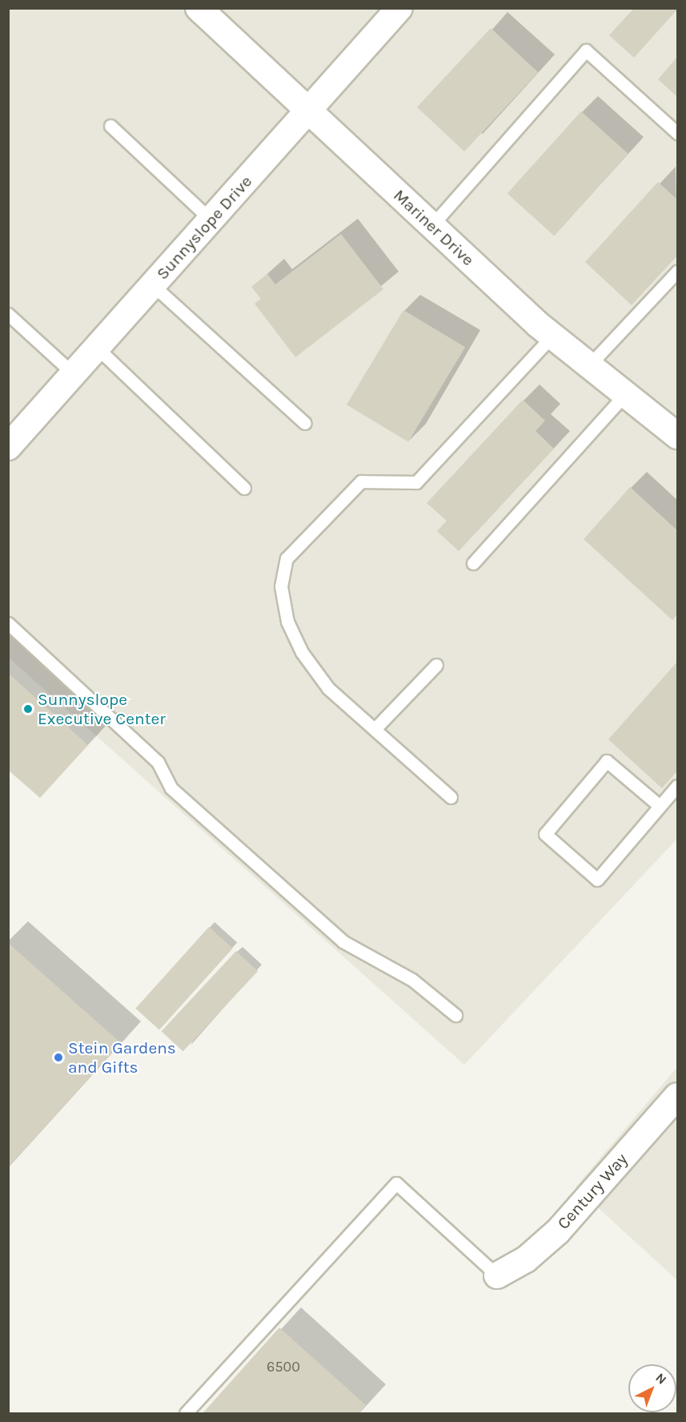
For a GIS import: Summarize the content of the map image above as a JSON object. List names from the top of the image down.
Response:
{
  "streets": {
    "street": ["Sunnyslope Drive", "Mariner Drive", "Century Way"]
  },
  "crossings": [
    ["Sunnyslope Drive", "Mariner Drive"]
  ],
  "places": ["Sunnyslope Executive Center", "Stein Gardens and Gifts"],
  "house_numbers": ["6500"],
  "north": "top right"
}
